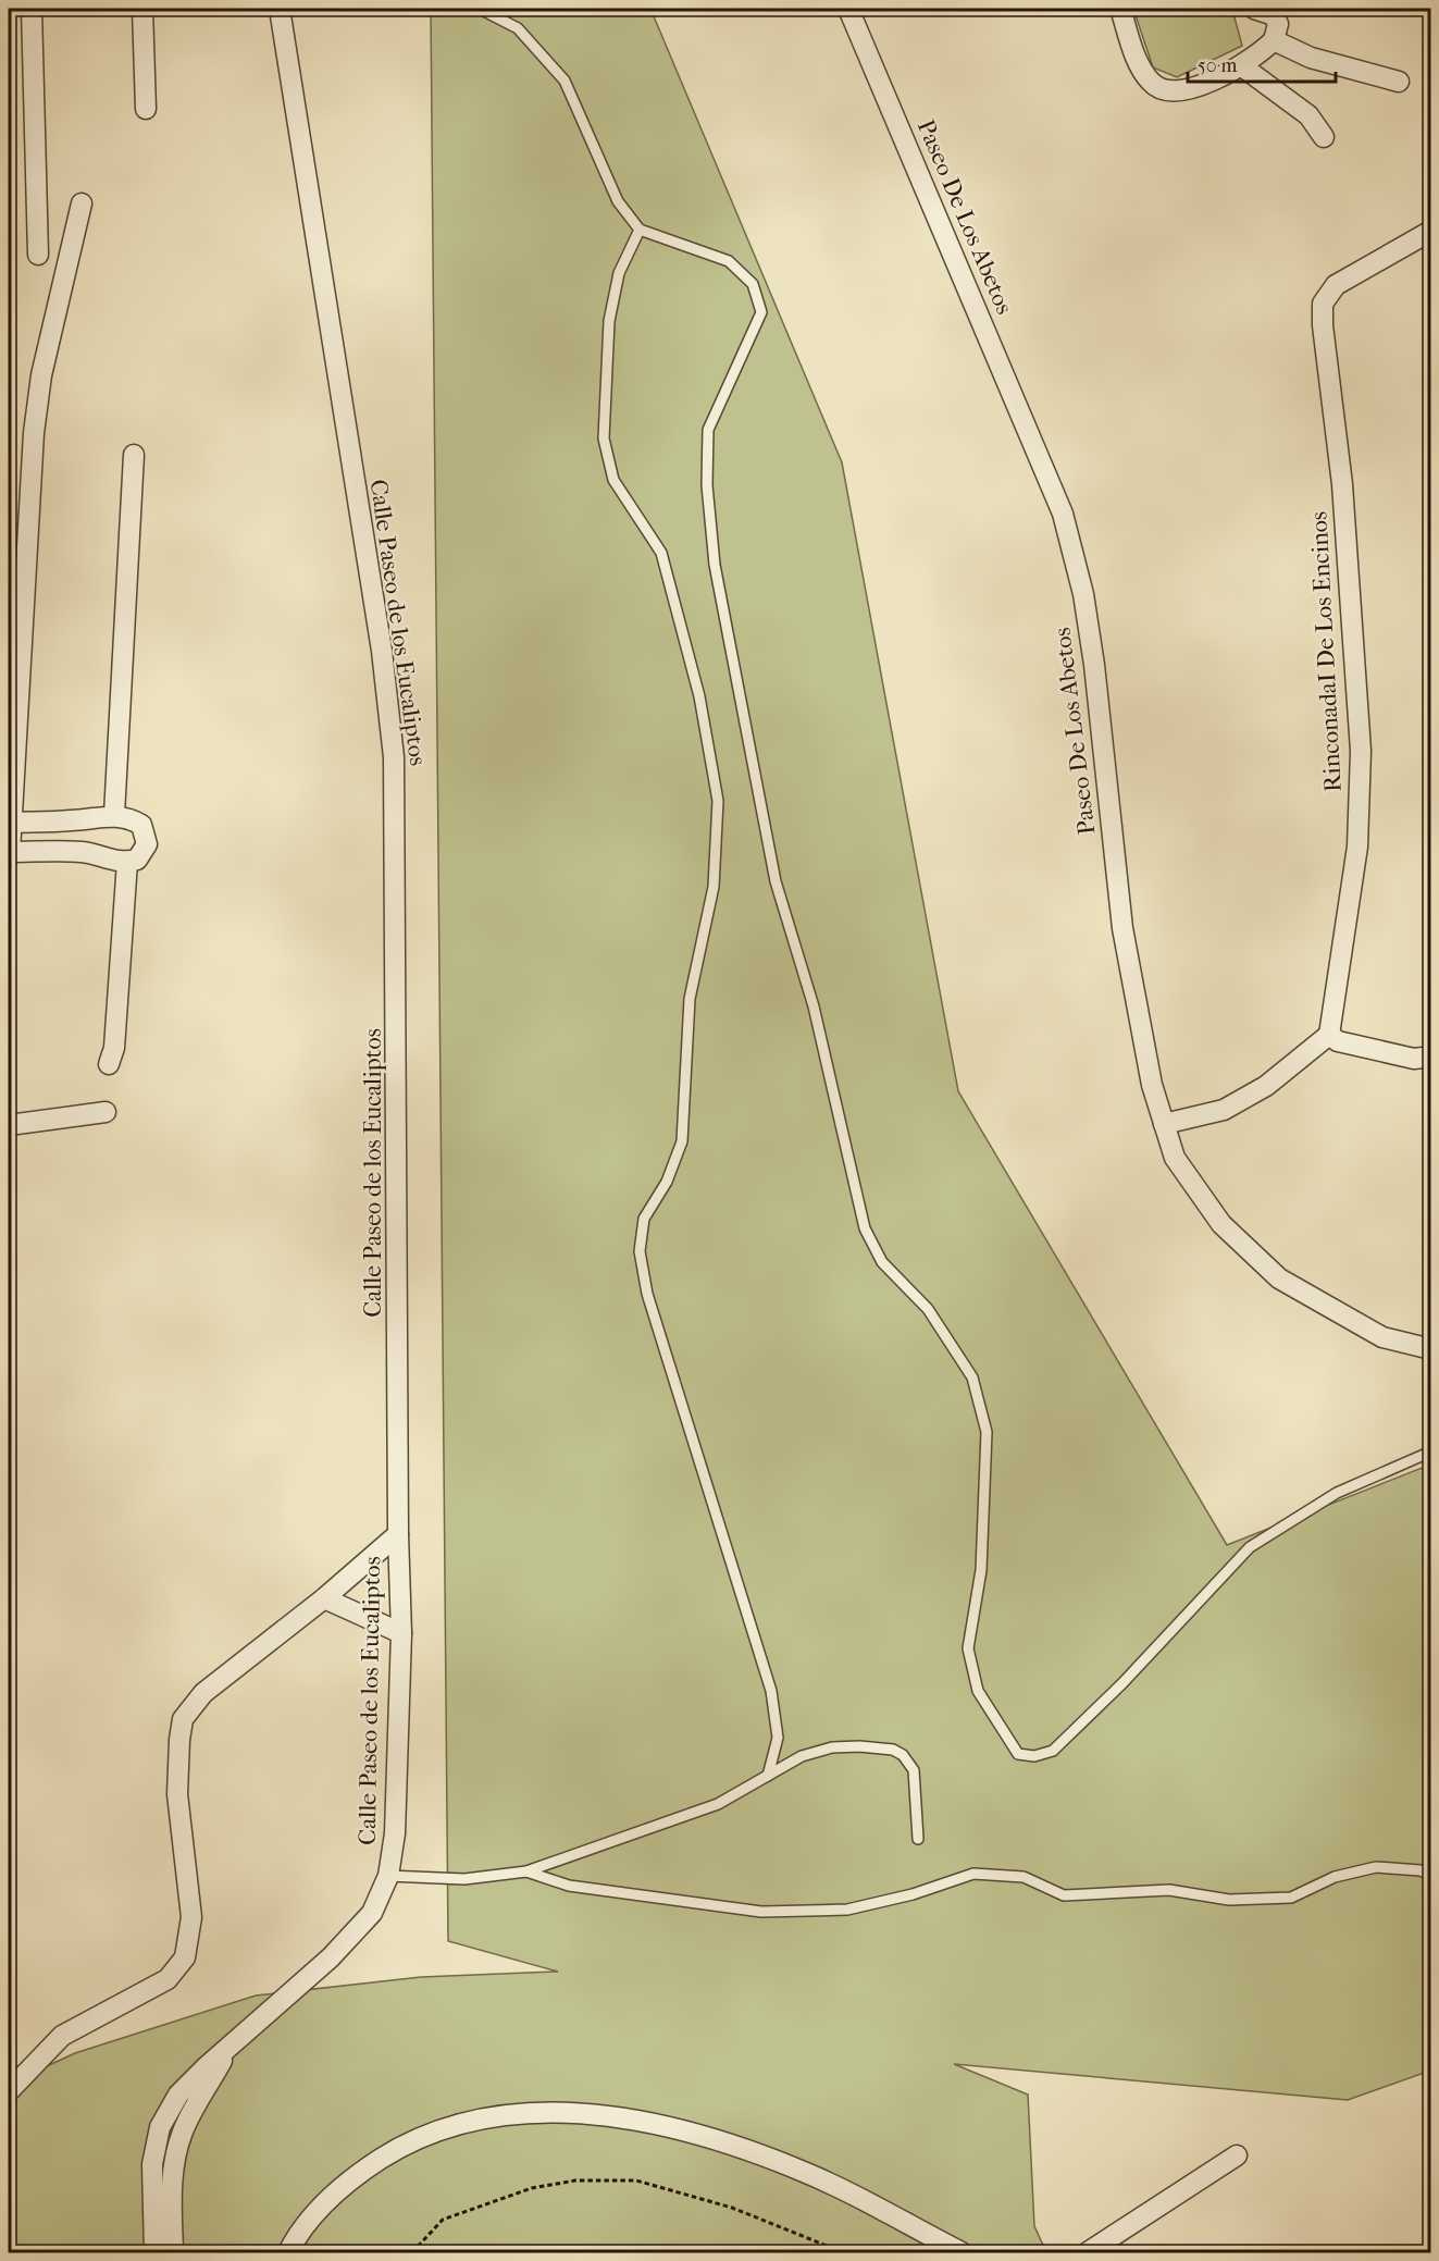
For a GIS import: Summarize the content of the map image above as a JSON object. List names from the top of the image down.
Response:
{
  "streets": {
    "street": ["Paseo De Los Abetos", "Calle Paseo de los Eucaliptos", "RinconadaI De Los Encinos"]
  },
  "scale_bar": "50 m"
}
